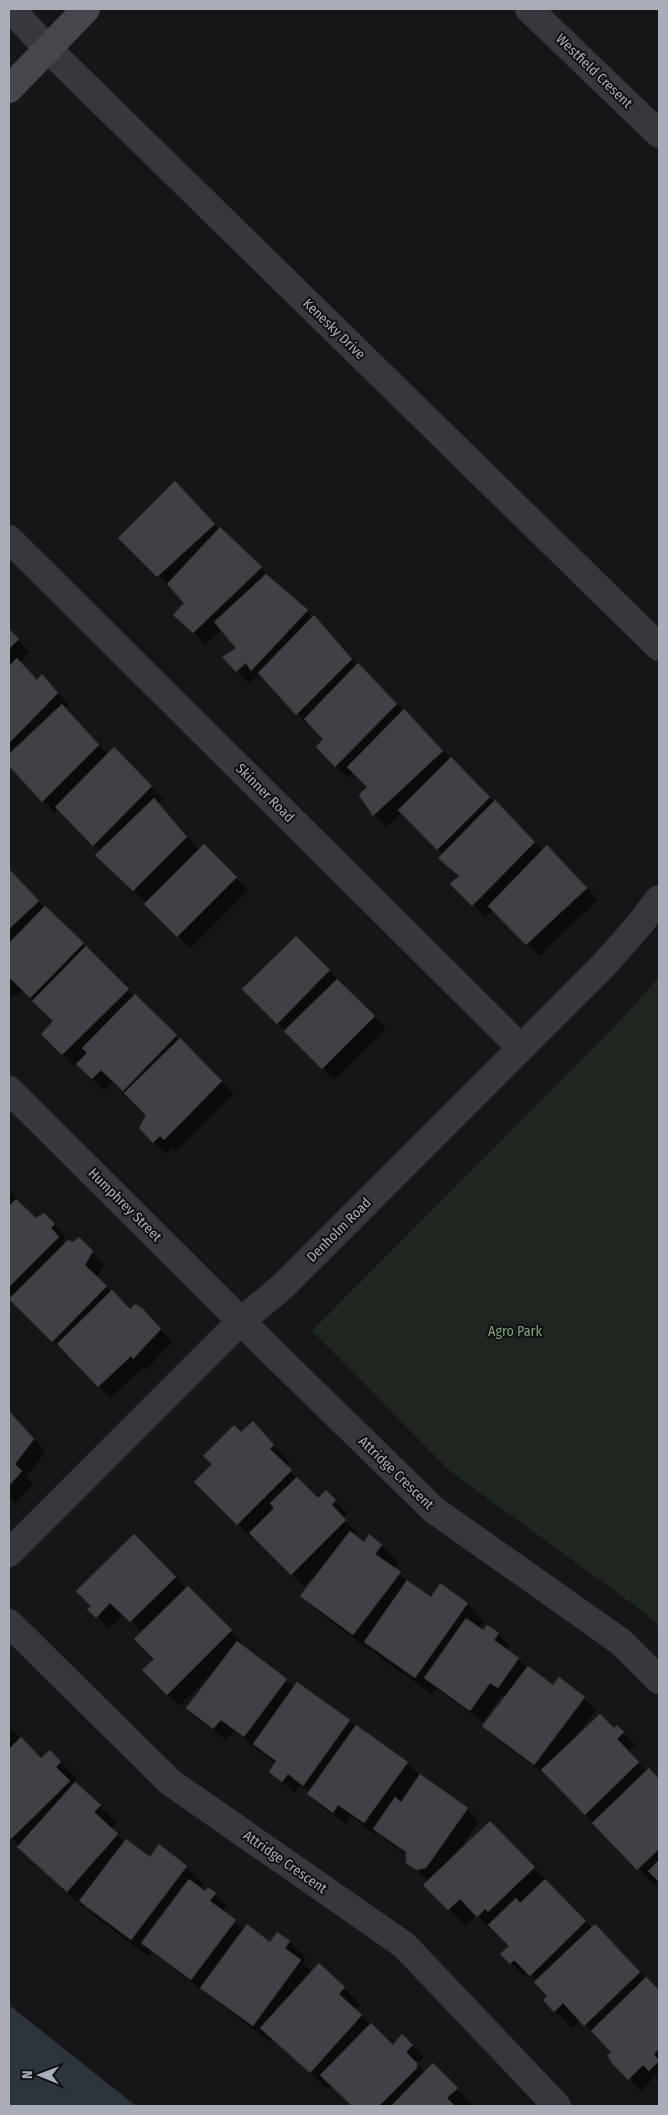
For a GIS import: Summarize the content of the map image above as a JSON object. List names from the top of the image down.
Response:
{
  "streets": {
    "street": [
      "Westfield Cresent",
      "Kenesky Drive",
      "Skinner Road",
      "Humphrey Street",
      "Denholm Road",
      "Attridge Crescent"
    ]
  },
  "crossings": [
    ["Skinner Road", "Denholm Road"],
    ["Humphrey Street", "Denholm Road"],
    ["Humphrey Street", "Attridge Crescent"],
    ["Denholm Road", "Attridge Crescent"]
  ],
  "parks": ["Agro Park"],
  "north": "left"
}
